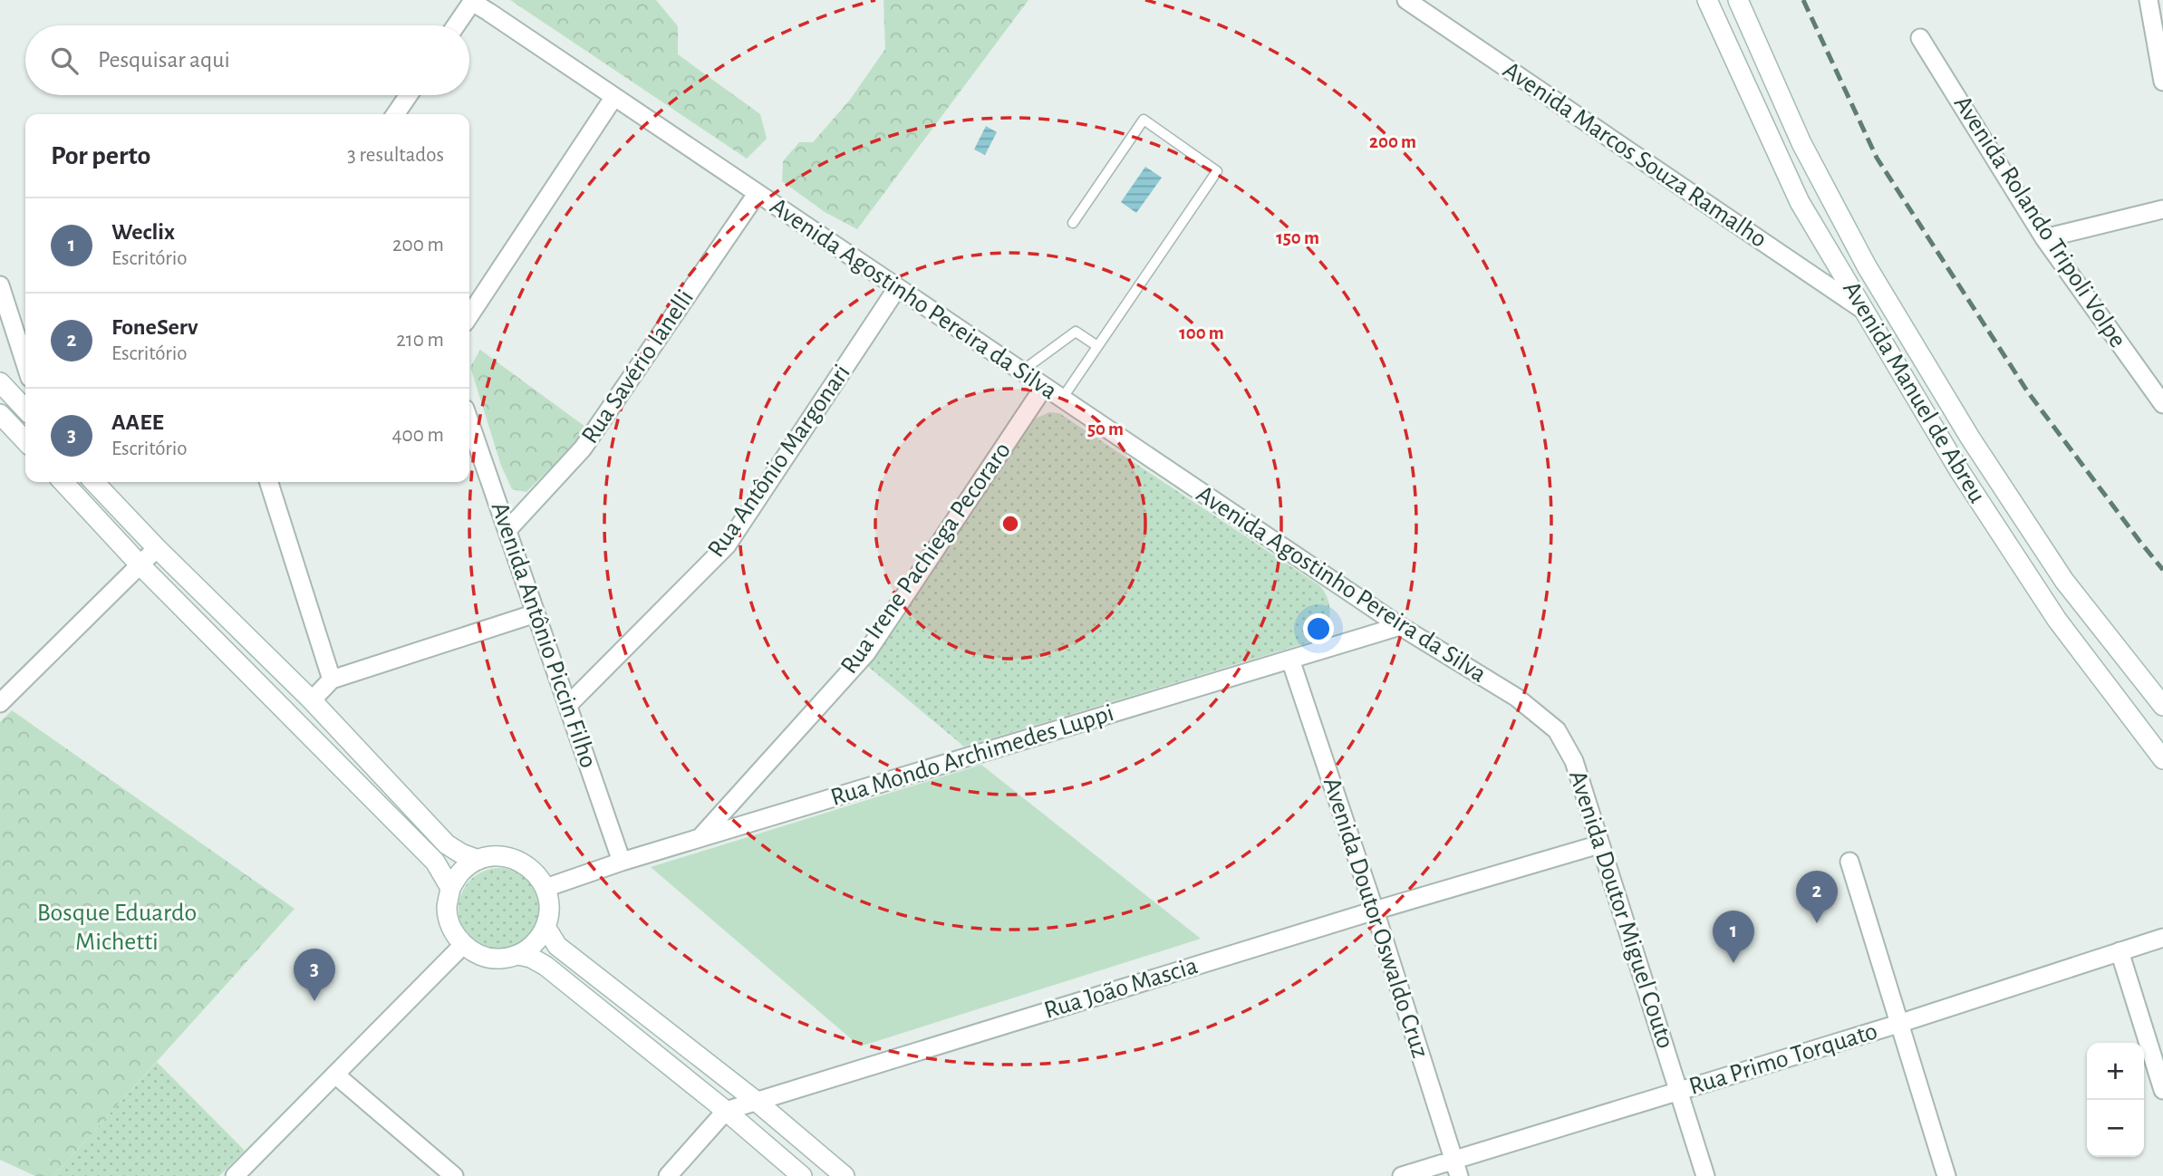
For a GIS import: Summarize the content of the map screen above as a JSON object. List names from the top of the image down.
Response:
{
  "streets": {
    "street": [
      "Avenida Marcos Souza Ramalho",
      "Avenida Rolando Tripoli Volpe",
      "Avenida Agostinho Pereira da Silva",
      "Rua Savério Ianelli",
      "Avenida Manuel de Abreu",
      "Rua Antônio Margonari",
      "Rua Irene Pachiega Pecoraro",
      "Avenida Antônio Piccin Filho",
      "Rua Mondo Archimedes Luppi",
      "Avenida Doutor Miguel Couto",
      "Avenida Doutor Oswaldo Cruz",
      "Rua João Mascia",
      "Rua Primo Torquato"
    ]
  },
  "crossings": [
    ["Avenida Marcos Souza Ramalho", "Avenida Manuel de Abreu"],
    ["Avenida Agostinho Pereira da Silva", "Rua Savério Ianelli"],
    ["Avenida Agostinho Pereira da Silva", "Rua Antônio Margonari"],
    ["Avenida Agostinho Pereira da Silva", "Rua Irene Pachiega Pecoraro"],
    ["Avenida Agostinho Pereira da Silva", "Rua Mondo Archimedes Luppi"],
    ["Avenida Agostinho Pereira da Silva", "Avenida Doutor Miguel Couto"],
    ["Rua Savério Ianelli", "Avenida Antônio Piccin Filho"],
    ["Rua Antônio Margonari", "Avenida Antônio Piccin Filho"],
    ["Rua Irene Pachiega Pecoraro", "Rua Mondo Archimedes Luppi"],
    ["Avenida Antônio Piccin Filho", "Rua Mondo Archimedes Luppi"],
    ["Rua Mondo Archimedes Luppi", "Avenida Doutor Oswaldo Cruz"],
    ["Avenida Doutor Miguel Couto", "Rua João Mascia"],
    ["Avenida Doutor Miguel Couto", "Rua Primo Torquato"],
    ["Avenida Doutor Oswaldo Cruz", "Rua João Mascia"],
    ["Avenida Doutor Oswaldo Cruz", "Rua Primo Torquato"]
  ],
  "parks": ["Bosque Eduardo Michetti"],
  "page": {
    "search": "Pesquisar aqui",
    "heading": ["Por perto", "3 resultados"],
    "list": [
      {
        "mark": "1",
        "name": "Weclix",
        "note": "Escritório",
        "value": "200 m"
      },
      {
        "mark": "2",
        "name": "FoneServ",
        "note": "Escritório",
        "value": "210 m"
      },
      {
        "mark": "3",
        "name": "AAEE",
        "note": "Escritório",
        "value": "400 m"
      }
    ],
    "pins": ["2", "1", "3"],
    "map_buttons": ["+", "−"]
  },
  "rings": [
    "200 m",
    "150 m",
    "100 m",
    "50 m"
  ]
}
